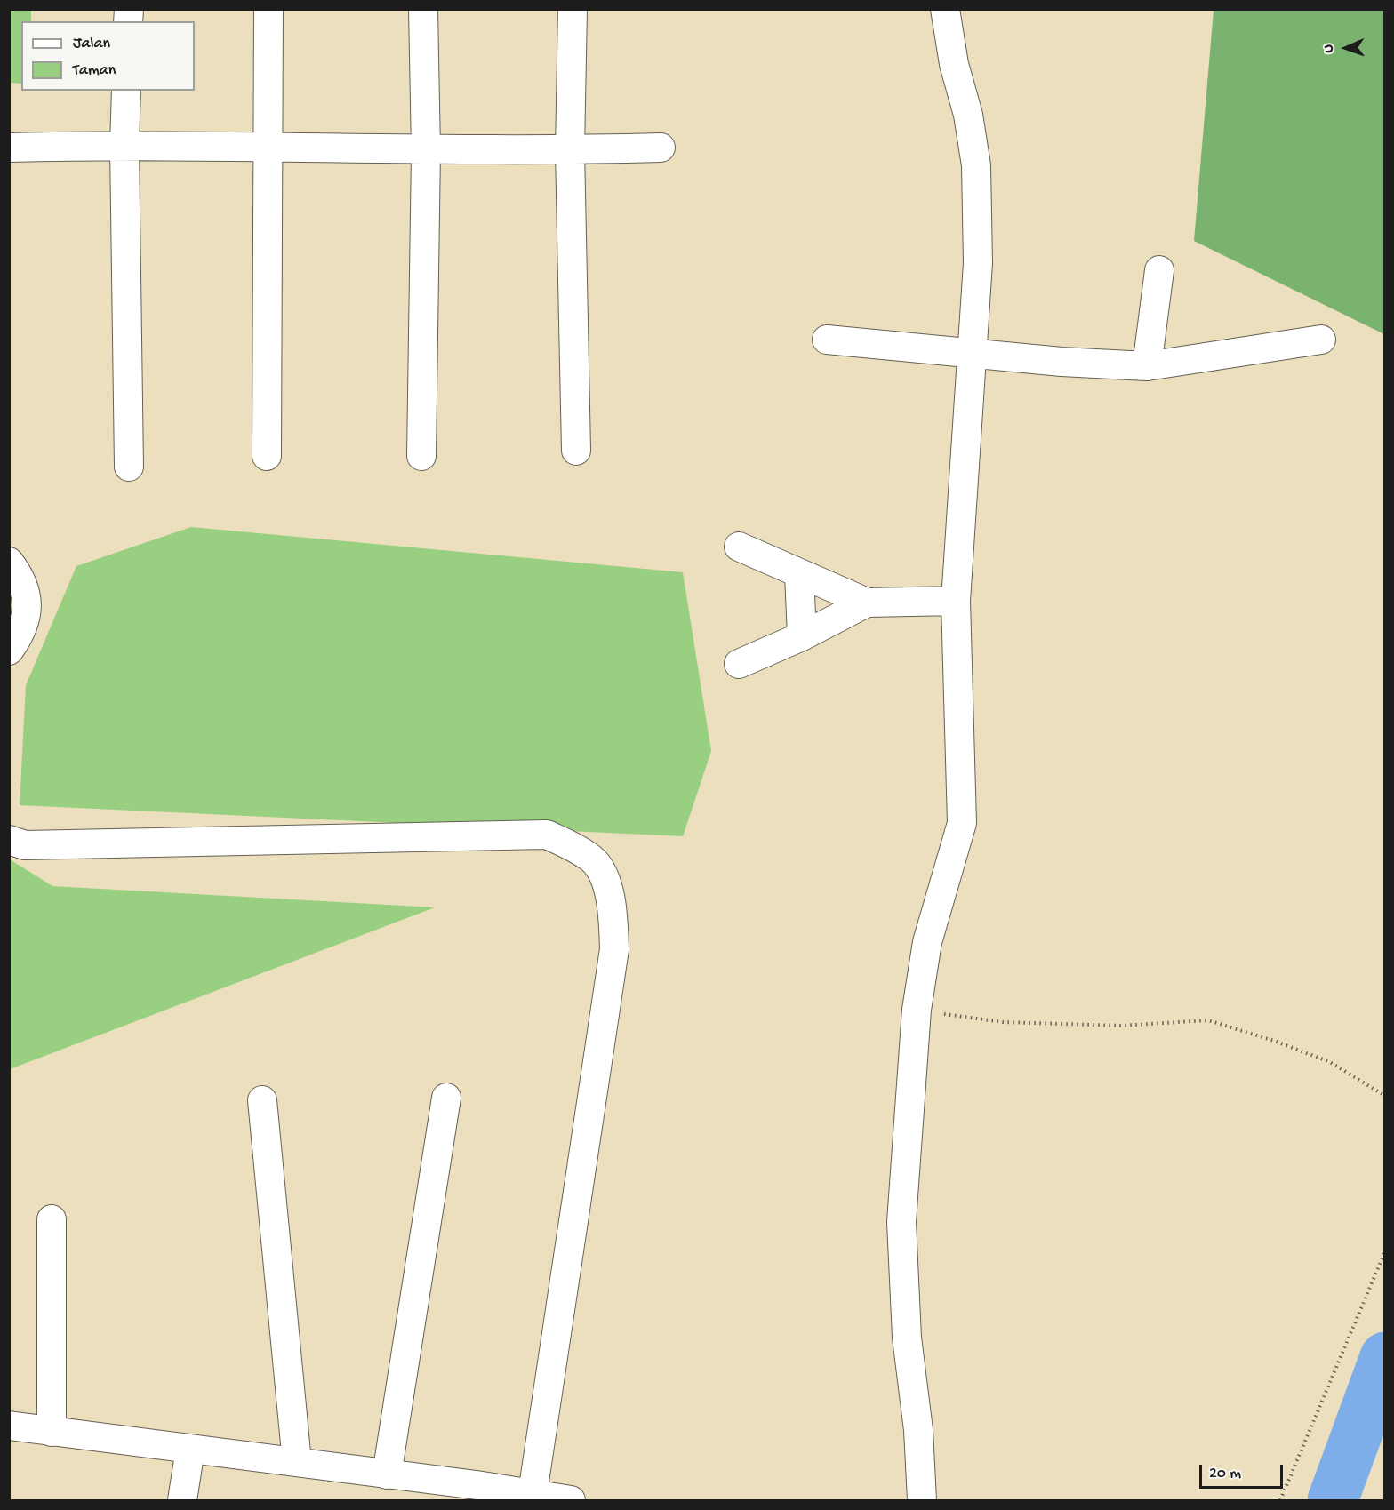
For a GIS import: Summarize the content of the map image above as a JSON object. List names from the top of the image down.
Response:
{
  "legend": ["Jalan", "Taman"],
  "scale_bar": "20 m",
  "north": "left"
}
